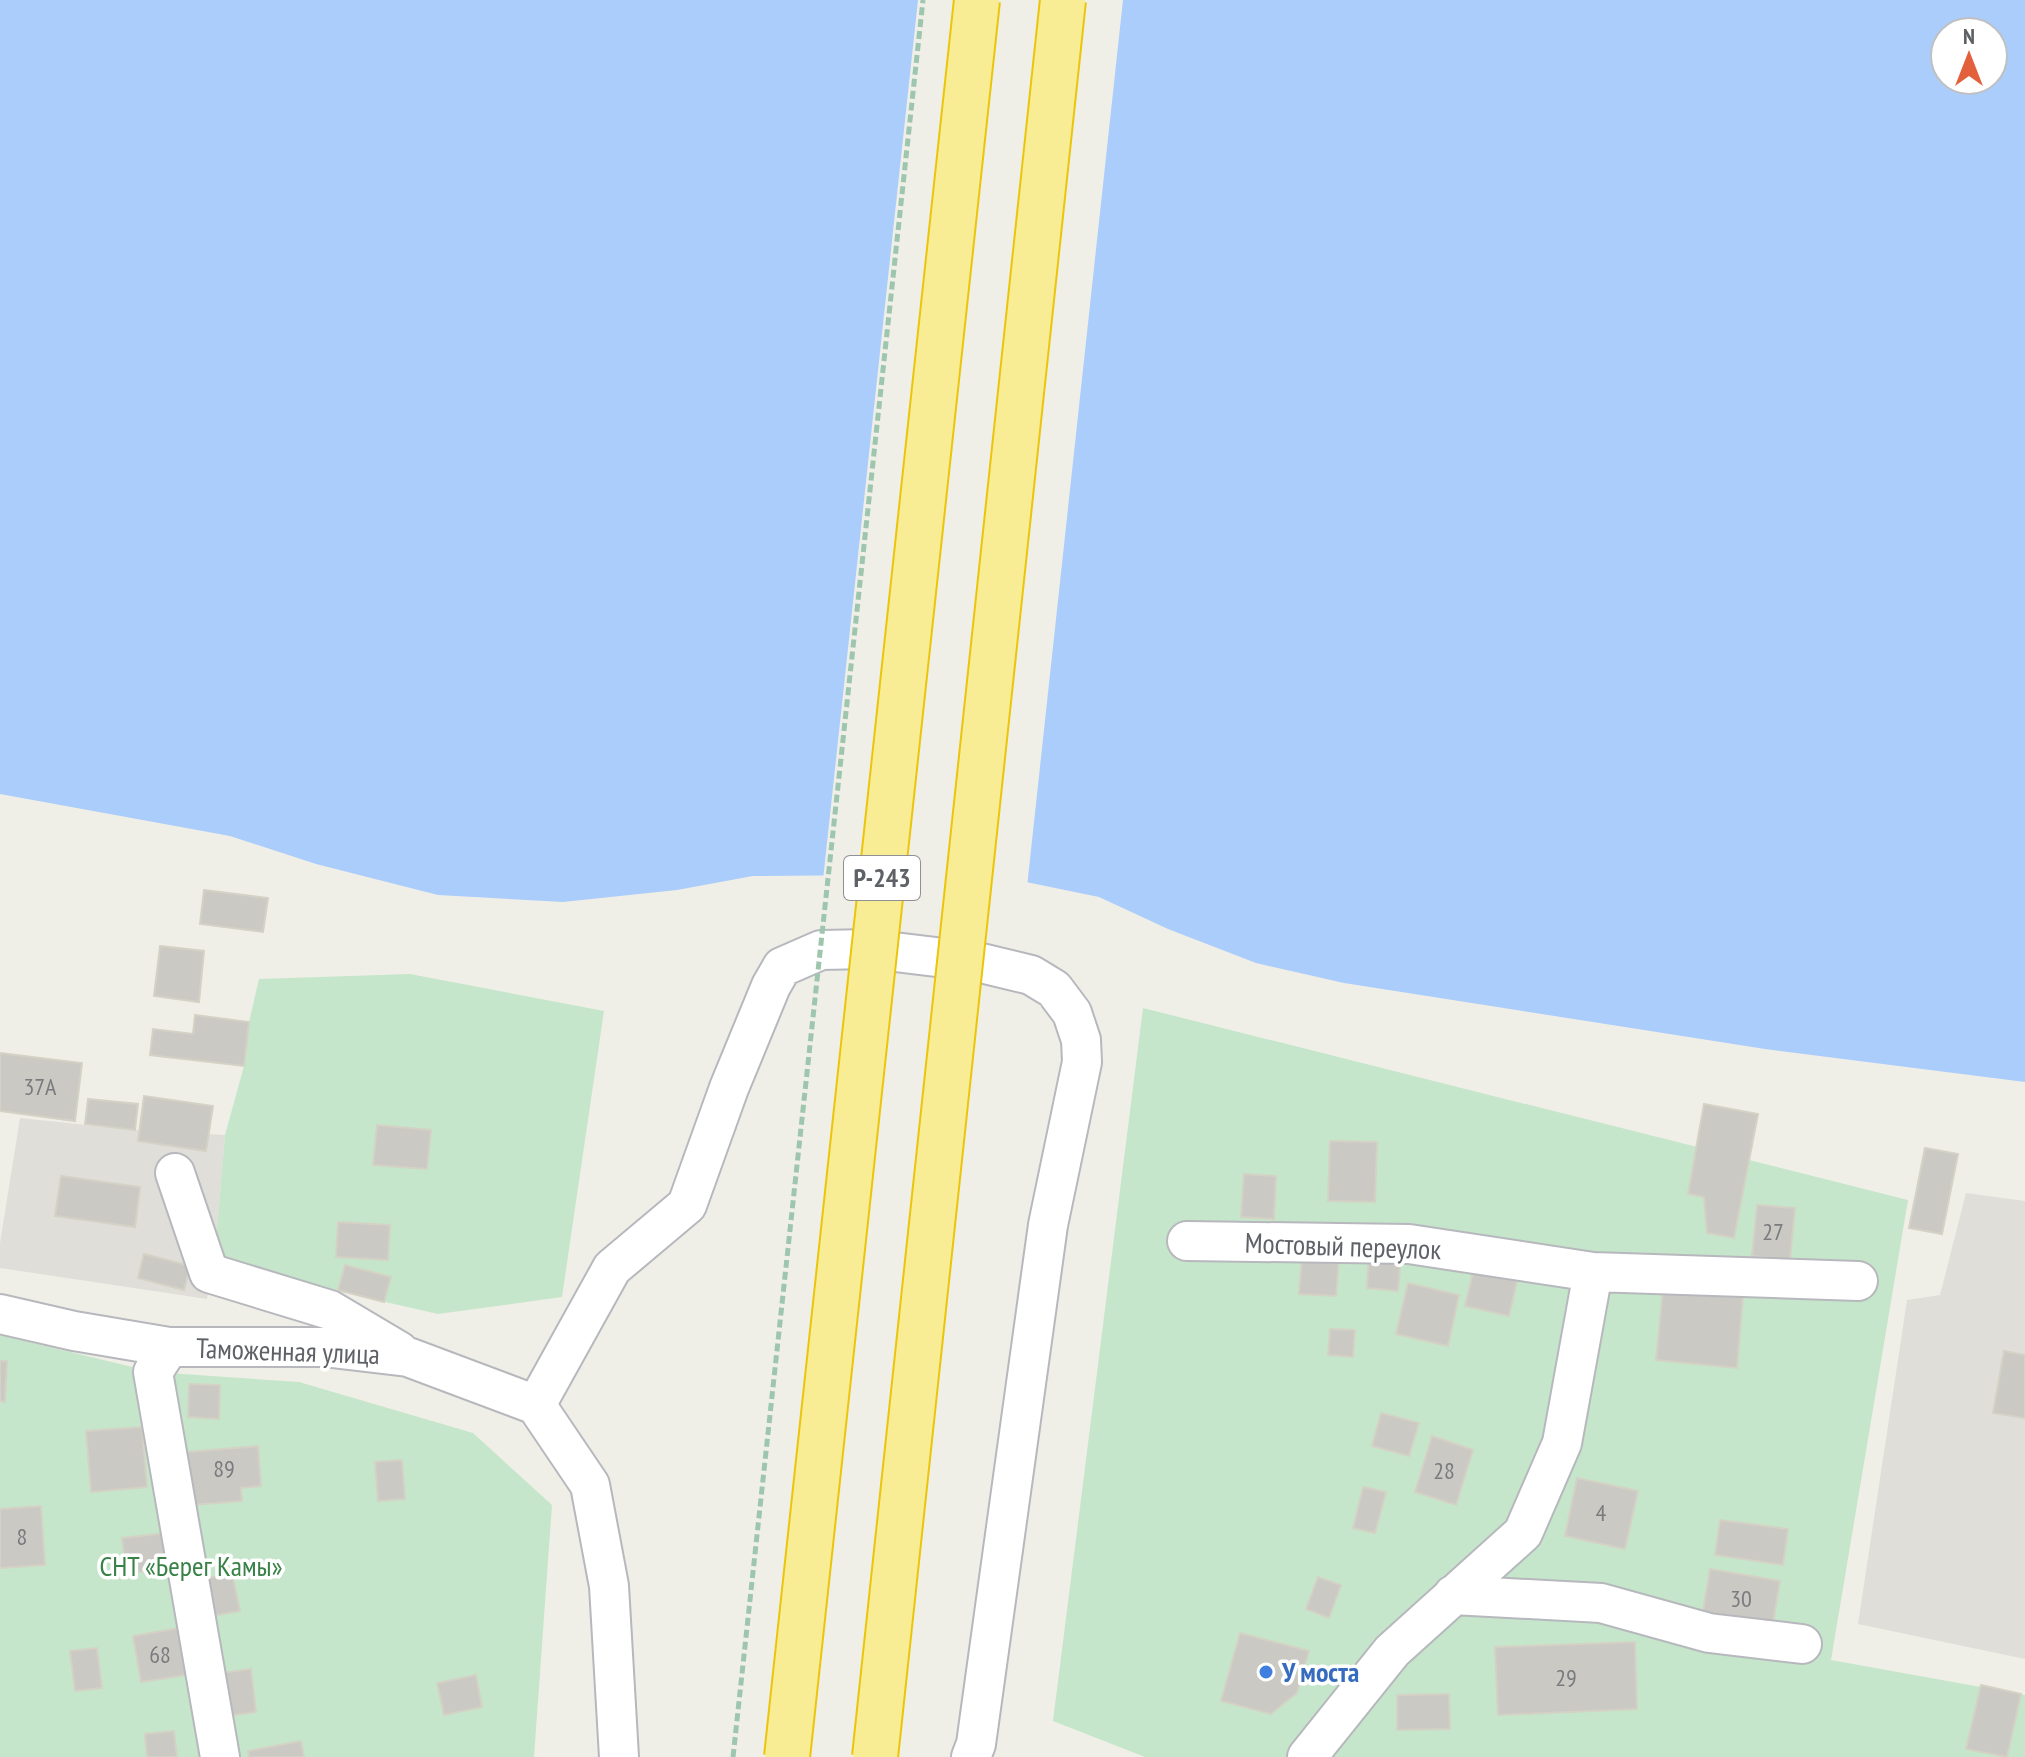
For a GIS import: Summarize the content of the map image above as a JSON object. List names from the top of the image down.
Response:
{
  "streets": {
    "highway": ["Р-243"],
    "street": ["Мостовый переулок", "Таможенная улица"]
  },
  "parks": ["СНТ «Берег Камы»"],
  "places": ["У моста"],
  "house_numbers": [
    "37А",
    "27",
    "89",
    "28",
    "4",
    "8",
    "30",
    "68",
    "29"
  ],
  "north": "top"
}
